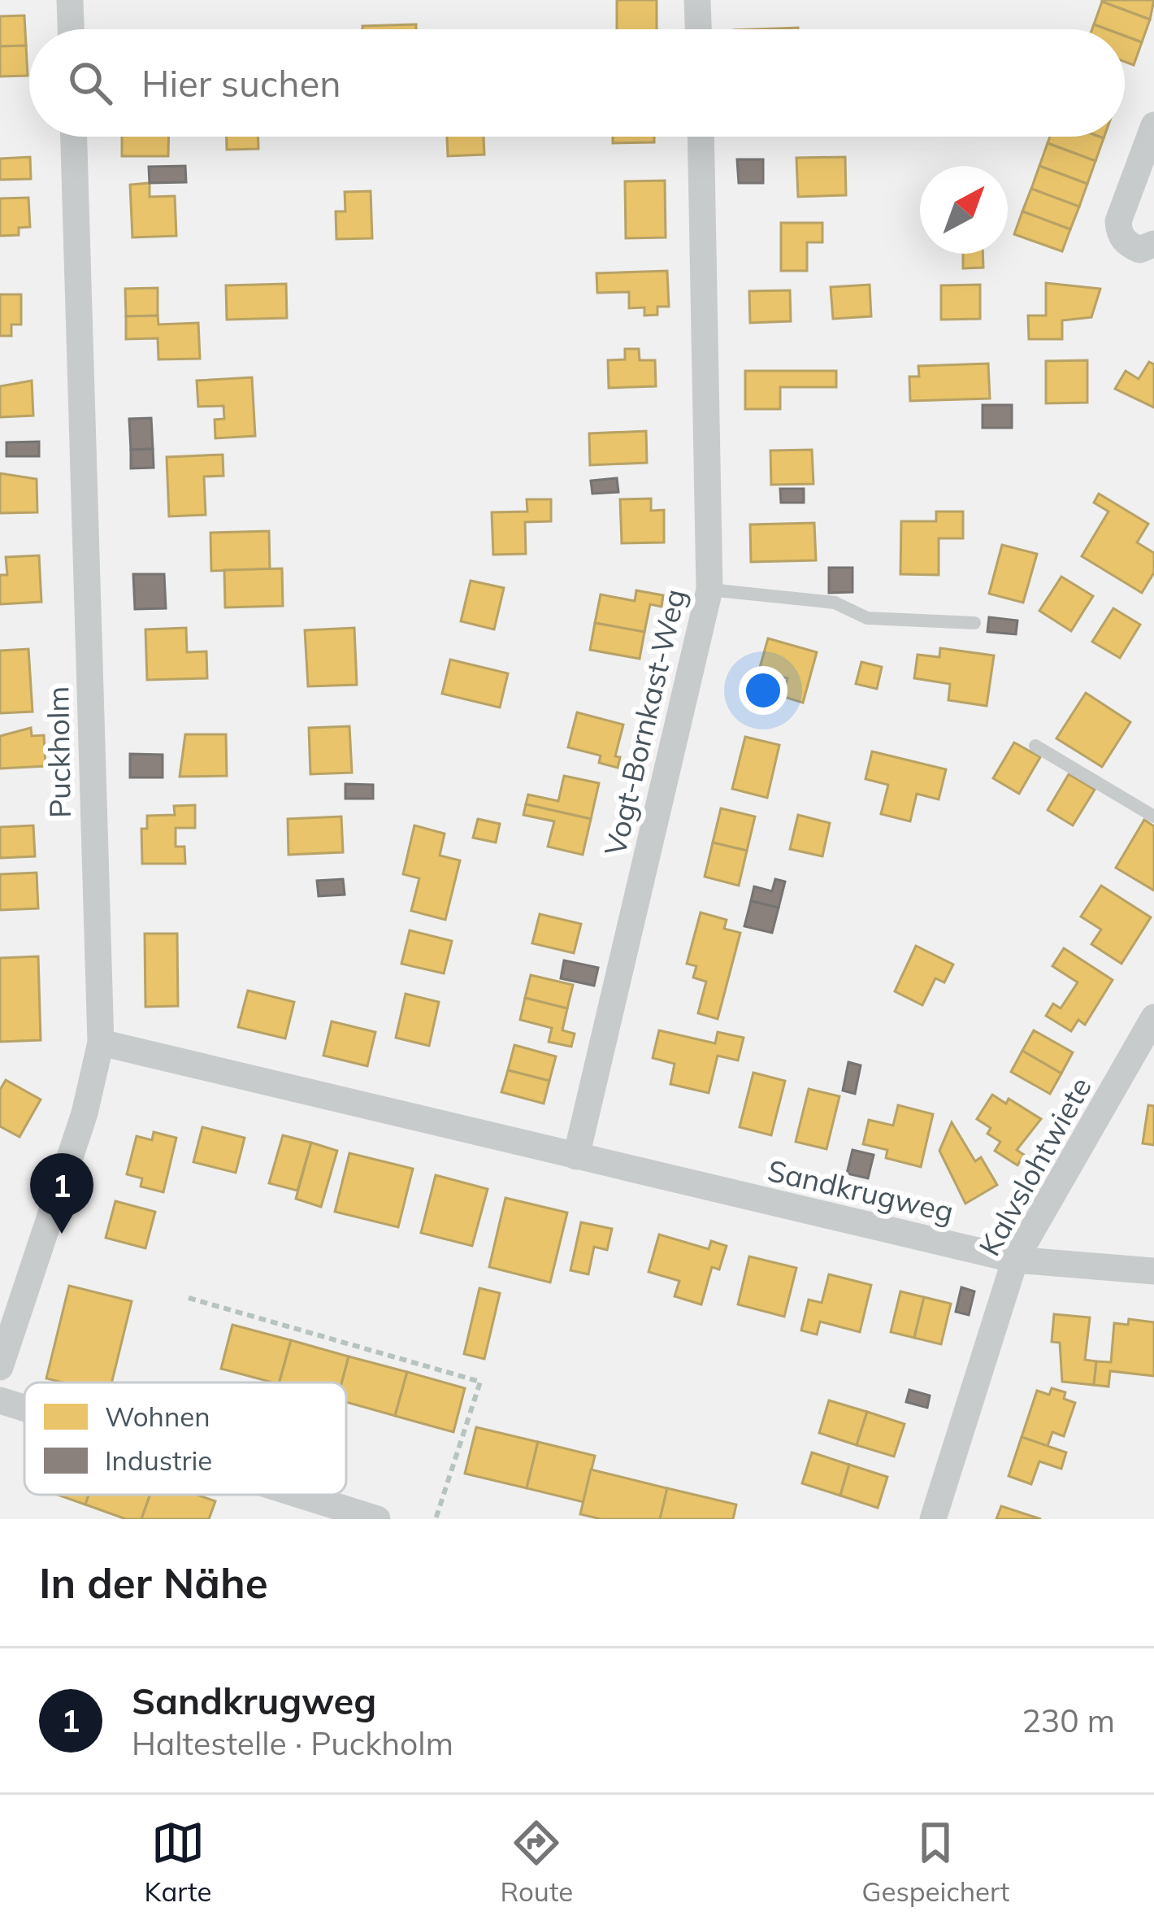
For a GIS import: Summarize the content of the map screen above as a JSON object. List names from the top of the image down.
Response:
{
  "streets": {
    "street": [
      "Vogt-Bornkast-Weg",
      "Puckholm",
      "Kalvslohtwiete",
      "Sandkrugweg"
    ]
  },
  "crossings": [
    ["Vogt-Bornkast-Weg", "Sandkrugweg"],
    ["Puckholm", "Sandkrugweg"],
    ["Kalvslohtwiete", "Sandkrugweg"]
  ],
  "legend": ["Wohnen", "Industrie"],
  "north": "top right",
  "page": {
    "search": "Hier suchen",
    "pins": "1",
    "heading": "In der Nähe",
    "list": [
      {
        "mark": "1",
        "name": "Sandkrugweg",
        "note": "Haltestelle · Puckholm",
        "value": "230 m"
      }
    ],
    "nav": ["Karte", "Route", "Gespeichert"]
  }
}
